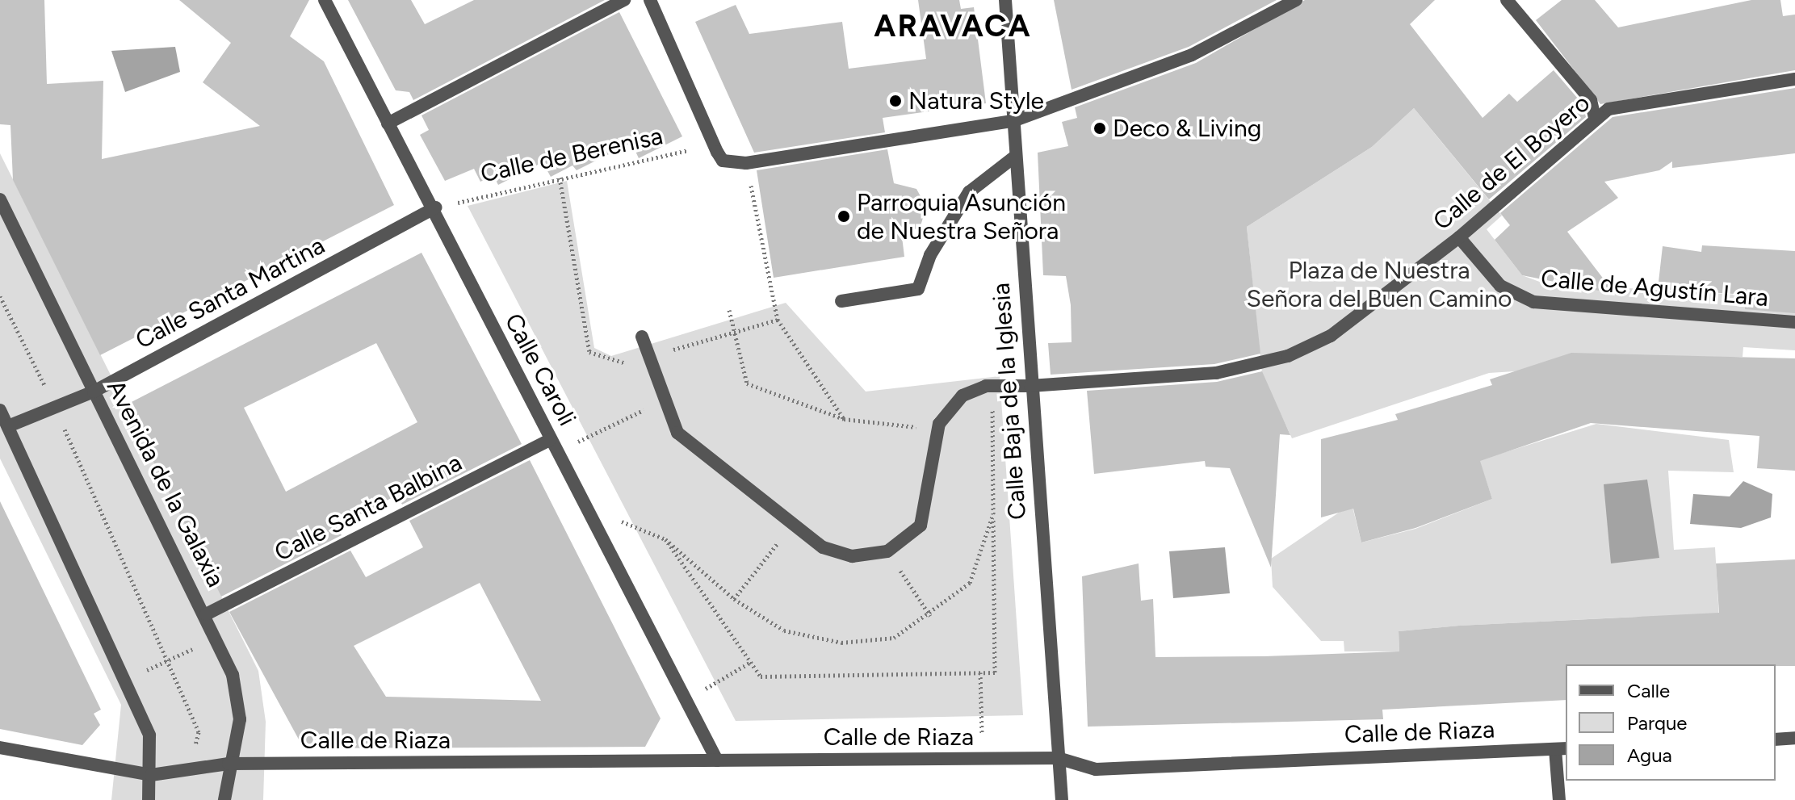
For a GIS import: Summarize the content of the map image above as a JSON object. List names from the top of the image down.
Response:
{
  "streets": {
    "street": [
      "Calle de El Boyero",
      "Calle de Agustín Lara",
      "Calle Santa Martina",
      "Calle Caroli",
      "Calle Baja de la Iglesia",
      "Avenida de la Galaxia",
      "Calle Santa Balbina",
      "Calle de Riaza"
    ],
    "path": ["Calle de Berenisa"]
  },
  "crossings": [
    ["Calle de Berenisa", "Calle Santa Martina"],
    ["Calle de Berenisa", "Calle Caroli"],
    ["Calle de El Boyero", "Calle de Agustín Lara"],
    ["Calle de El Boyero", "Calle Baja de la Iglesia"],
    ["Calle Santa Martina", "Calle Caroli"],
    ["Calle Santa Martina", "Avenida de la Galaxia"],
    ["Calle Caroli", "Calle Santa Balbina"],
    ["Calle Caroli", "Calle de Riaza"],
    ["Calle Baja de la Iglesia", "Calle de Riaza"],
    ["Avenida de la Galaxia", "Calle Santa Balbina"],
    ["Avenida de la Galaxia", "Calle de Riaza"]
  ],
  "districts": ["ARAVACA"],
  "parks": ["Plaza de Nuestra Señora del Buen Camino"],
  "places": ["Natura Style", "Deco & Living", "Parroquia Asunción de Nuestra Señora"],
  "legend": ["Calle", "Parque", "Agua"]
}
